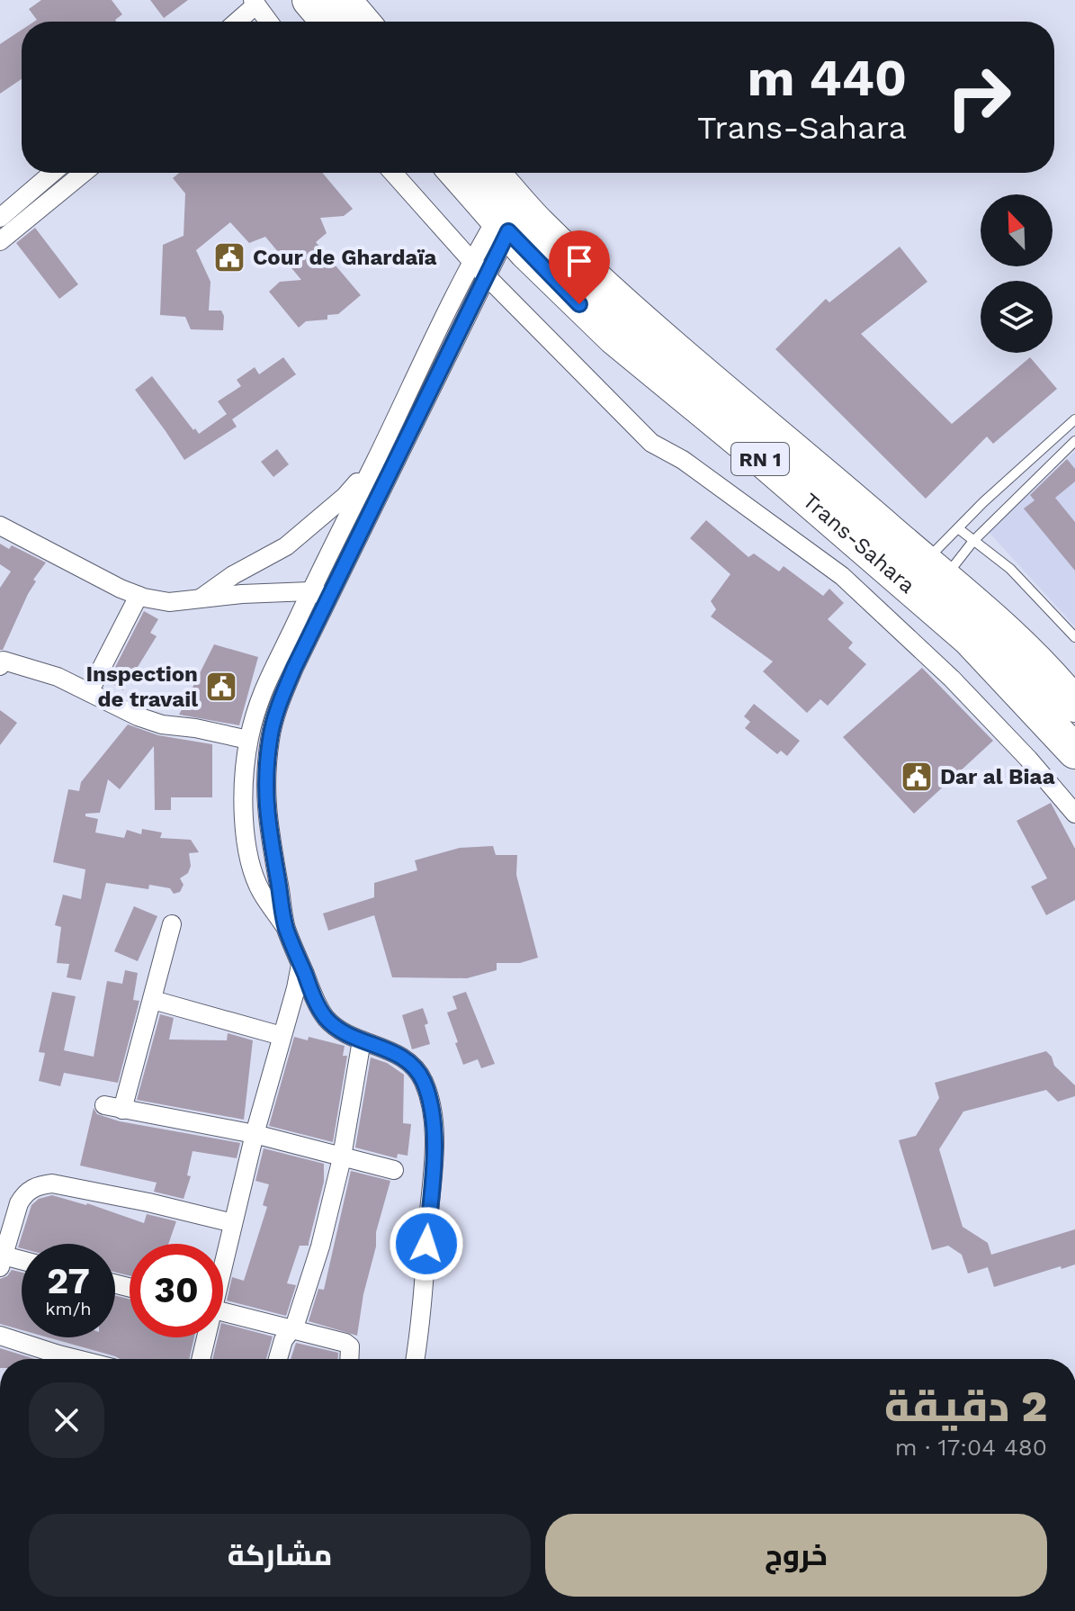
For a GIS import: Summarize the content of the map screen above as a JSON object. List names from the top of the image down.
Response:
{
  "streets": {
    "highway": ["RN 1", "Trans-Sahara"]
  },
  "places": {
    "public building": ["Cour de Ghardaïa", "Inspection de travail", "Dar al Biaa"]
  },
  "north": "top left",
  "page": {
    "turn": ["440 m", "Trans-Sahara"],
    "speed": "27 km/h",
    "limit": "30",
    "heading": ["2 دقيقة", "480 m · 17:04"],
    "buttons": ["خروج", "مشاركة"]
  }
}
